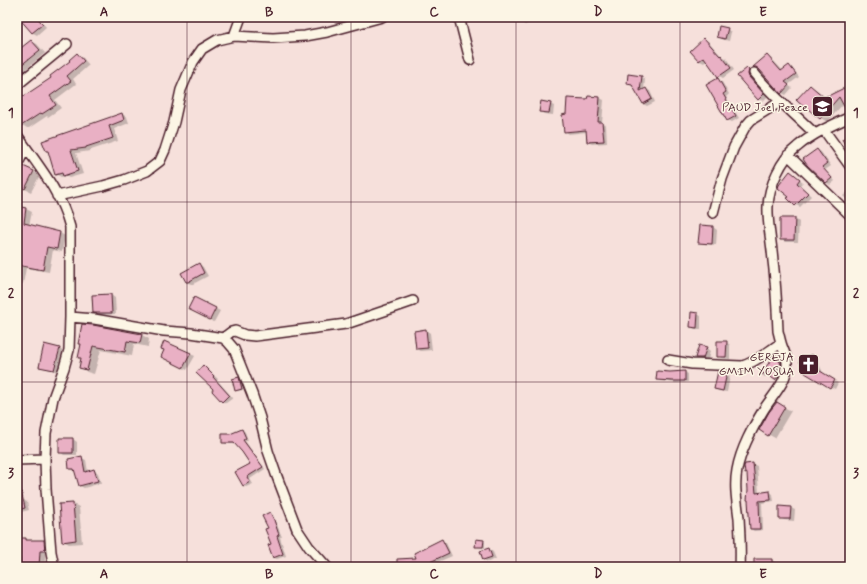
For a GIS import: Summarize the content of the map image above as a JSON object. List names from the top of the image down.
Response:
{
  "places": {
    "school or university": ["PAUD Joel Peace"],
    "church": ["GEREJA GMIM YOSUA"]
  },
  "grid": {
    "columns": [
      "A",
      "B",
      "C",
      "D",
      "E"
    ],
    "rows": ["1", "2", "3"]
  }
}
